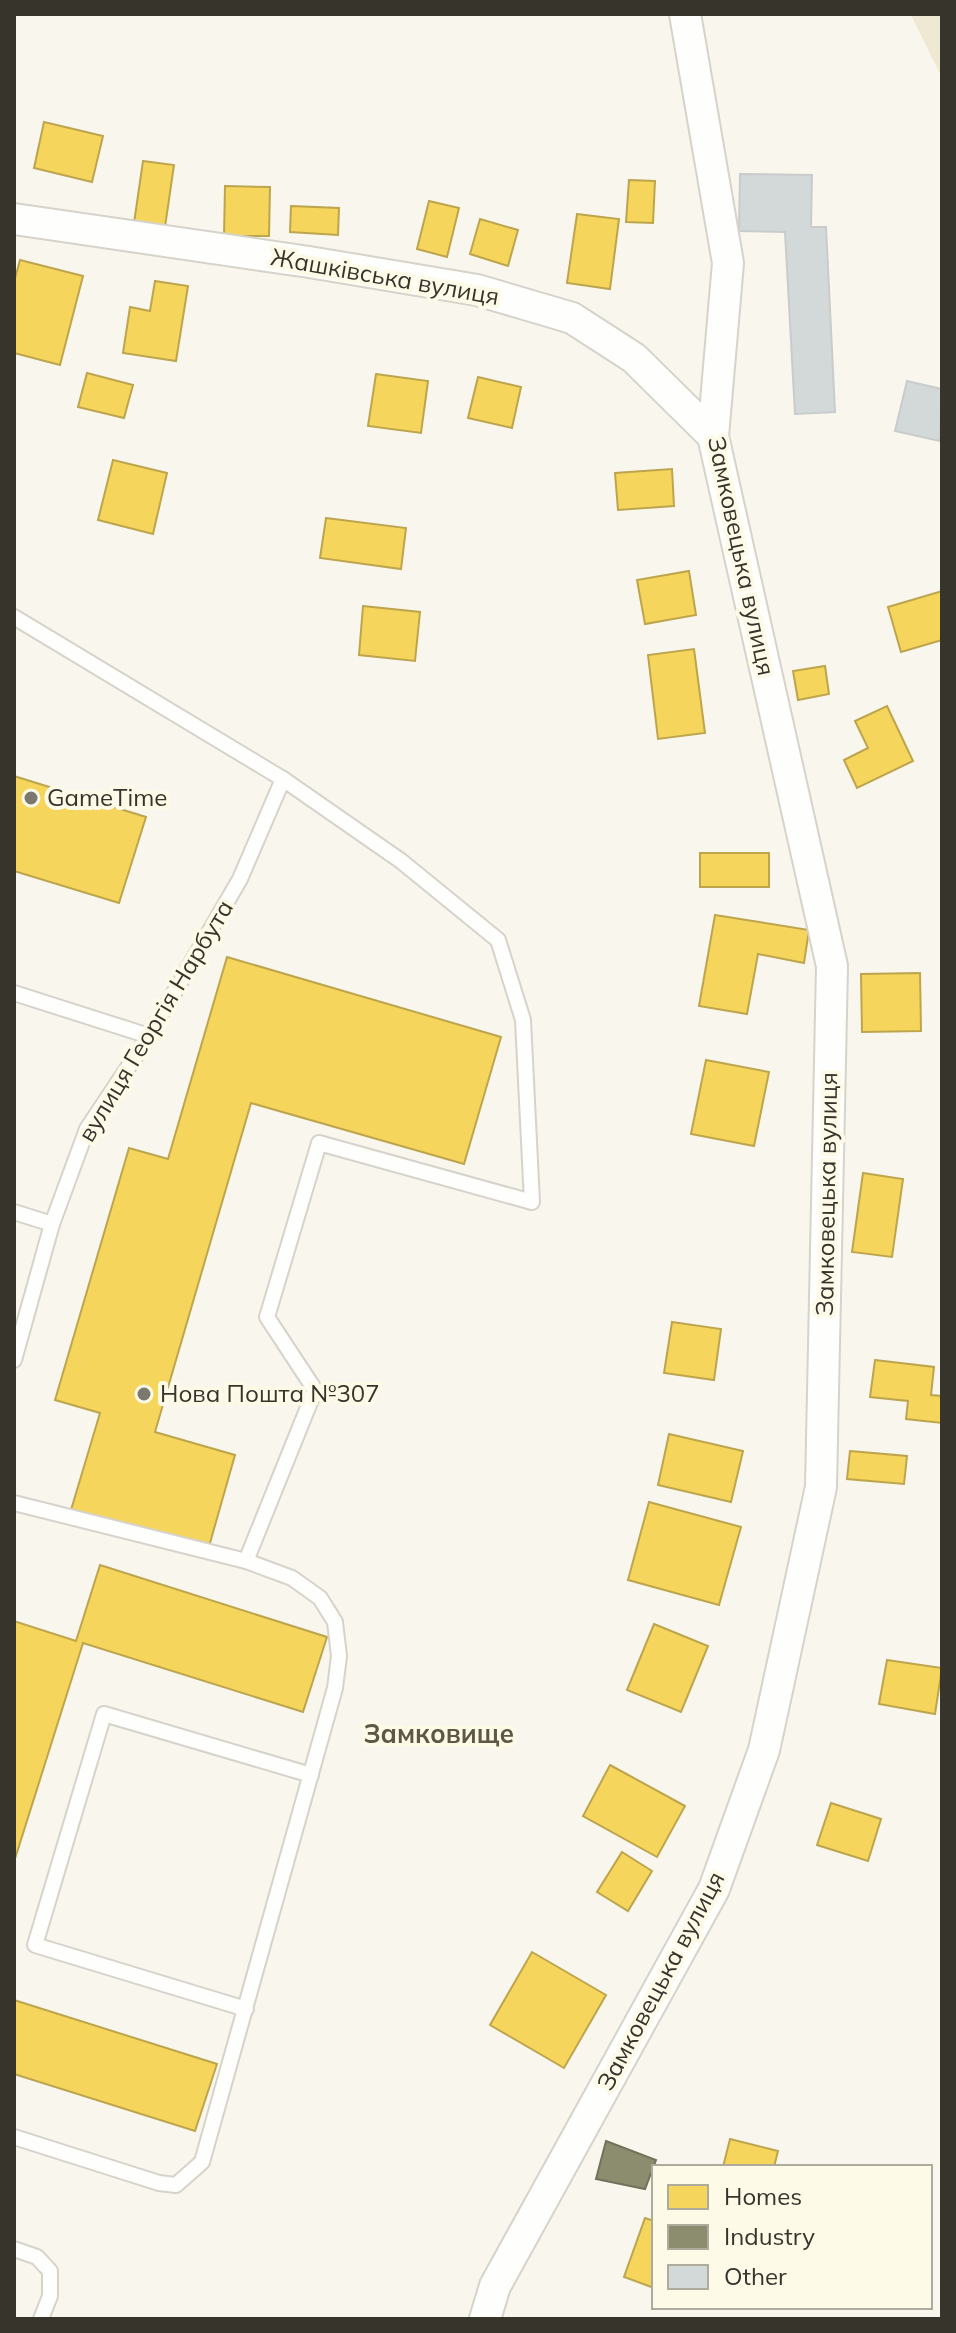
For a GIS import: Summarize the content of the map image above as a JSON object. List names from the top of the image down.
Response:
{
  "streets": {
    "street": ["Жашківська вулиця", "Замковецька вулиця"],
    "lane": ["вулиця Георгія Нарбута"]
  },
  "crossings": [
    ["Жашківська вулиця", "Замковецька вулиця"]
  ],
  "districts": ["Замковище"],
  "places": ["GameTime", "Нова Пошта №307"],
  "legend": ["Homes", "Industry", "Other"]
}
